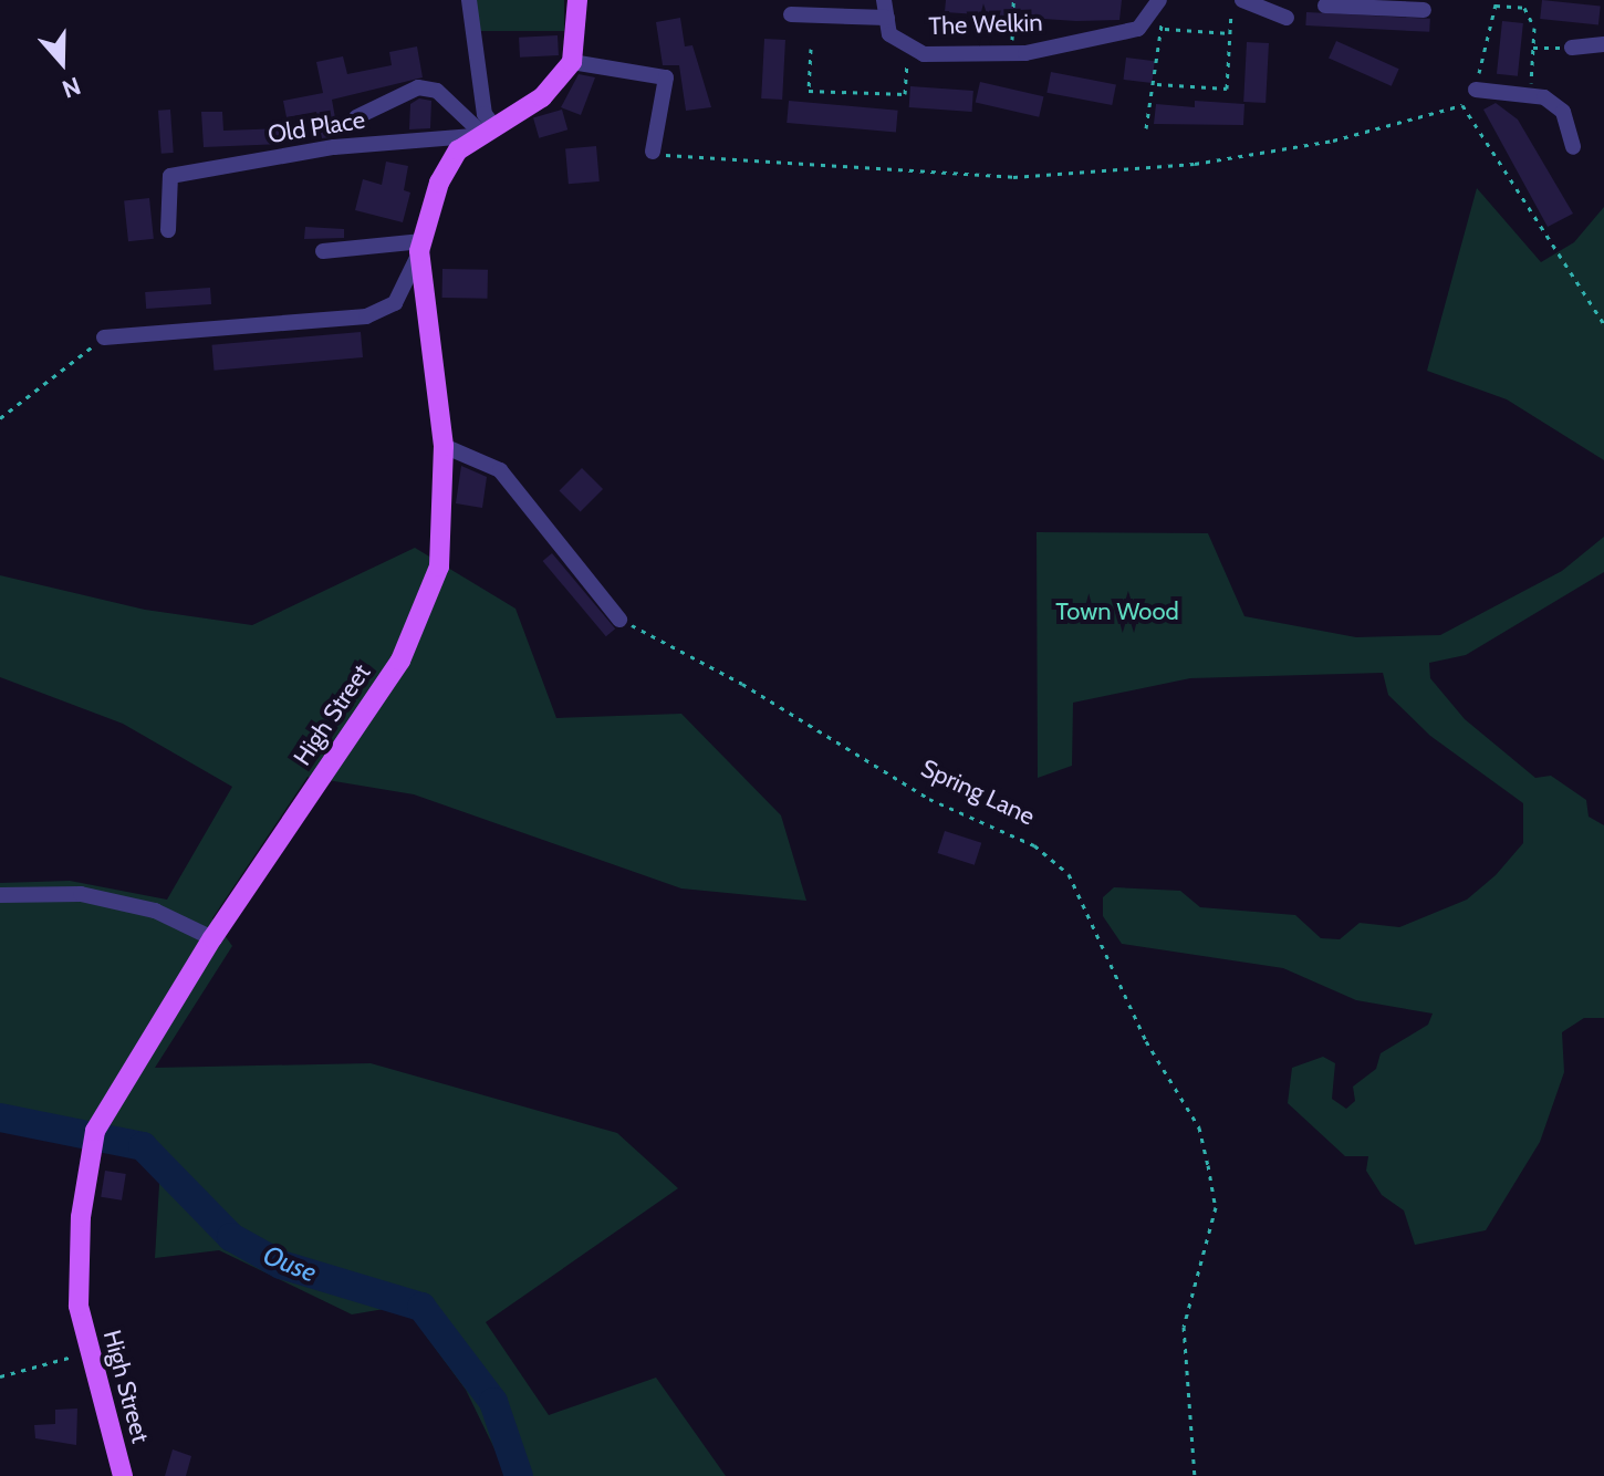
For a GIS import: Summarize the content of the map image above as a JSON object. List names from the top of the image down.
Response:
{
  "streets": {
    "main road": ["High Street"],
    "street": ["The Welkin", "Old Place"],
    "path": ["Spring Lane"]
  },
  "crossings": [
    ["Old Place", "High Street"]
  ],
  "water": ["Ouse"],
  "parks": ["Town Wood"],
  "north": "bottom"
}
